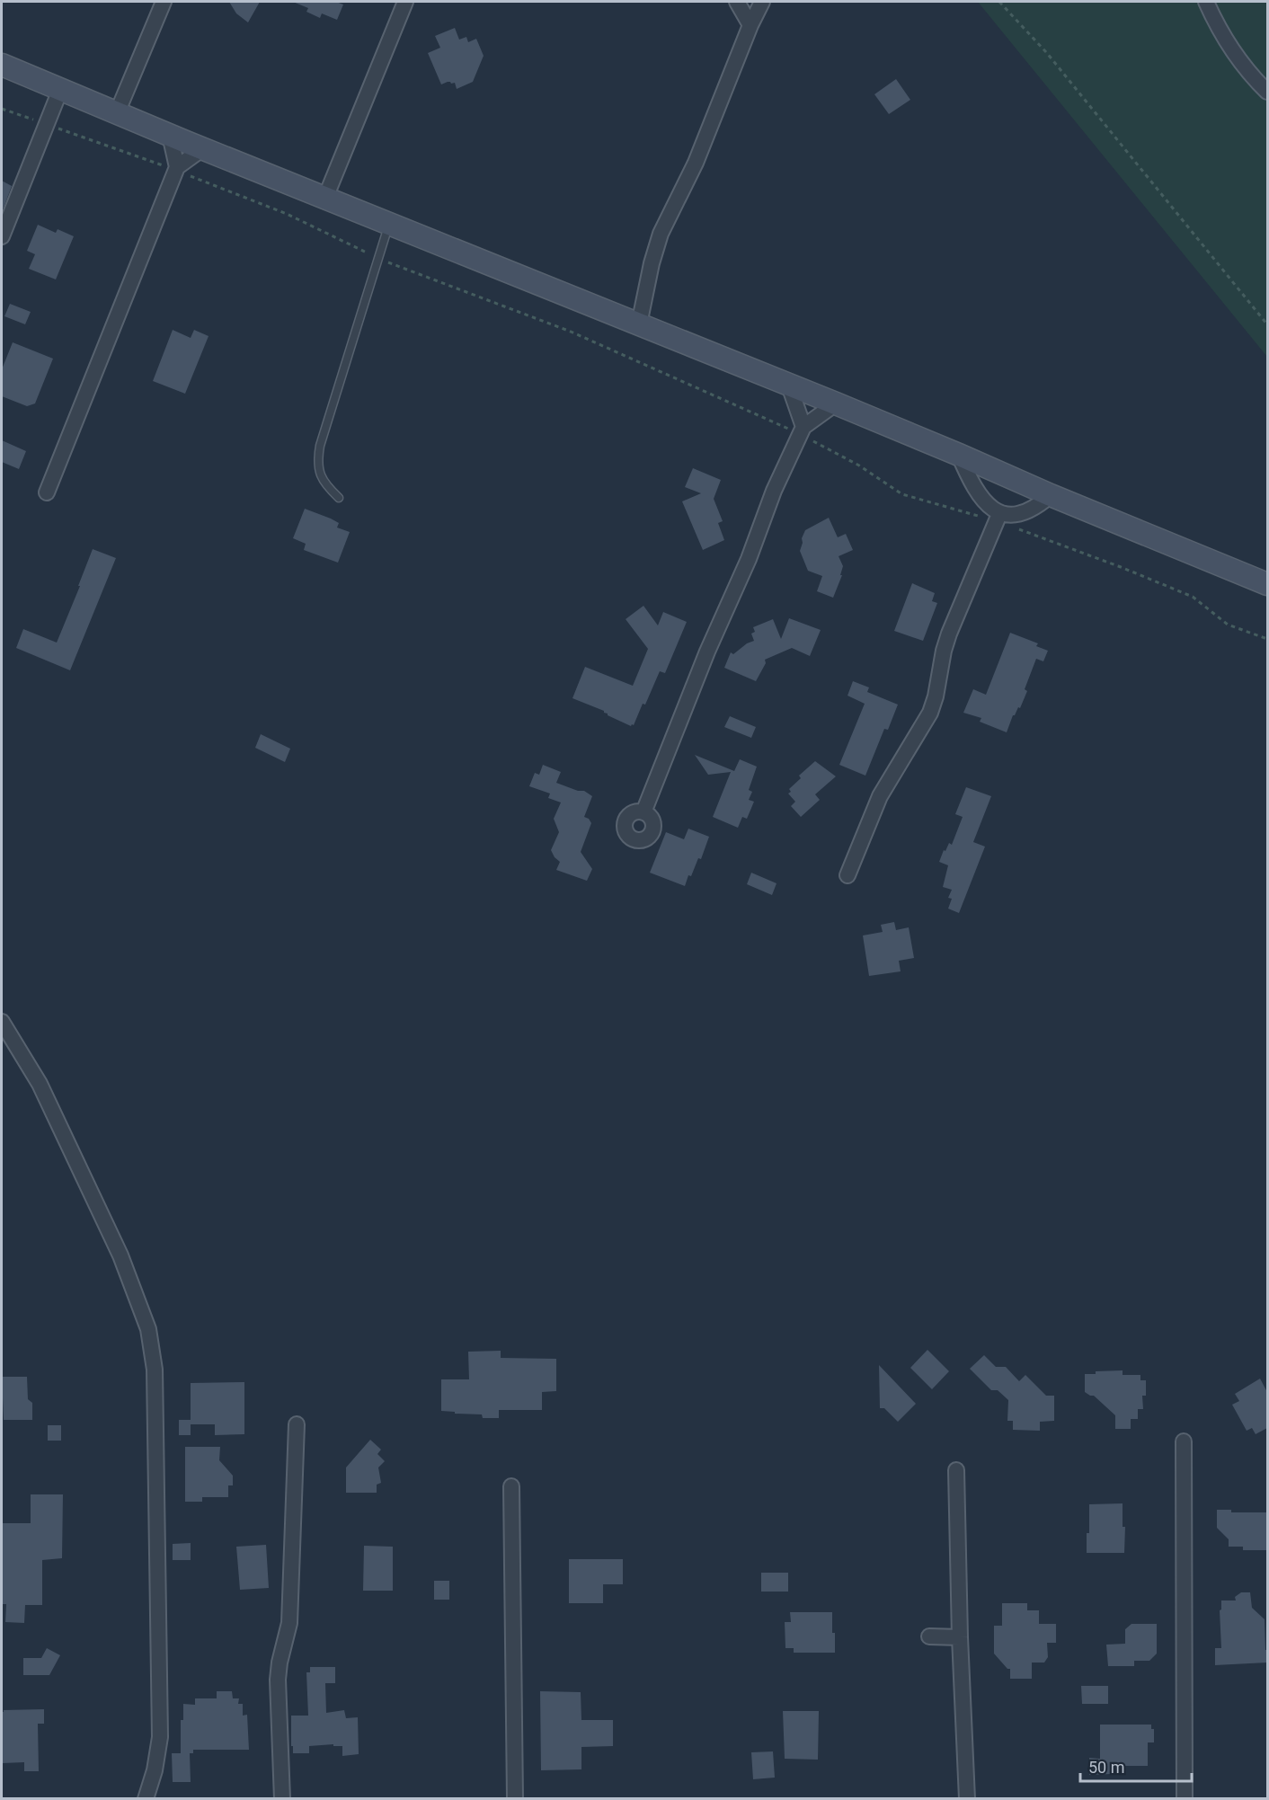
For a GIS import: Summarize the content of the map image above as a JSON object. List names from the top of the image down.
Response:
{
  "scale_bar": "50 m"
}
